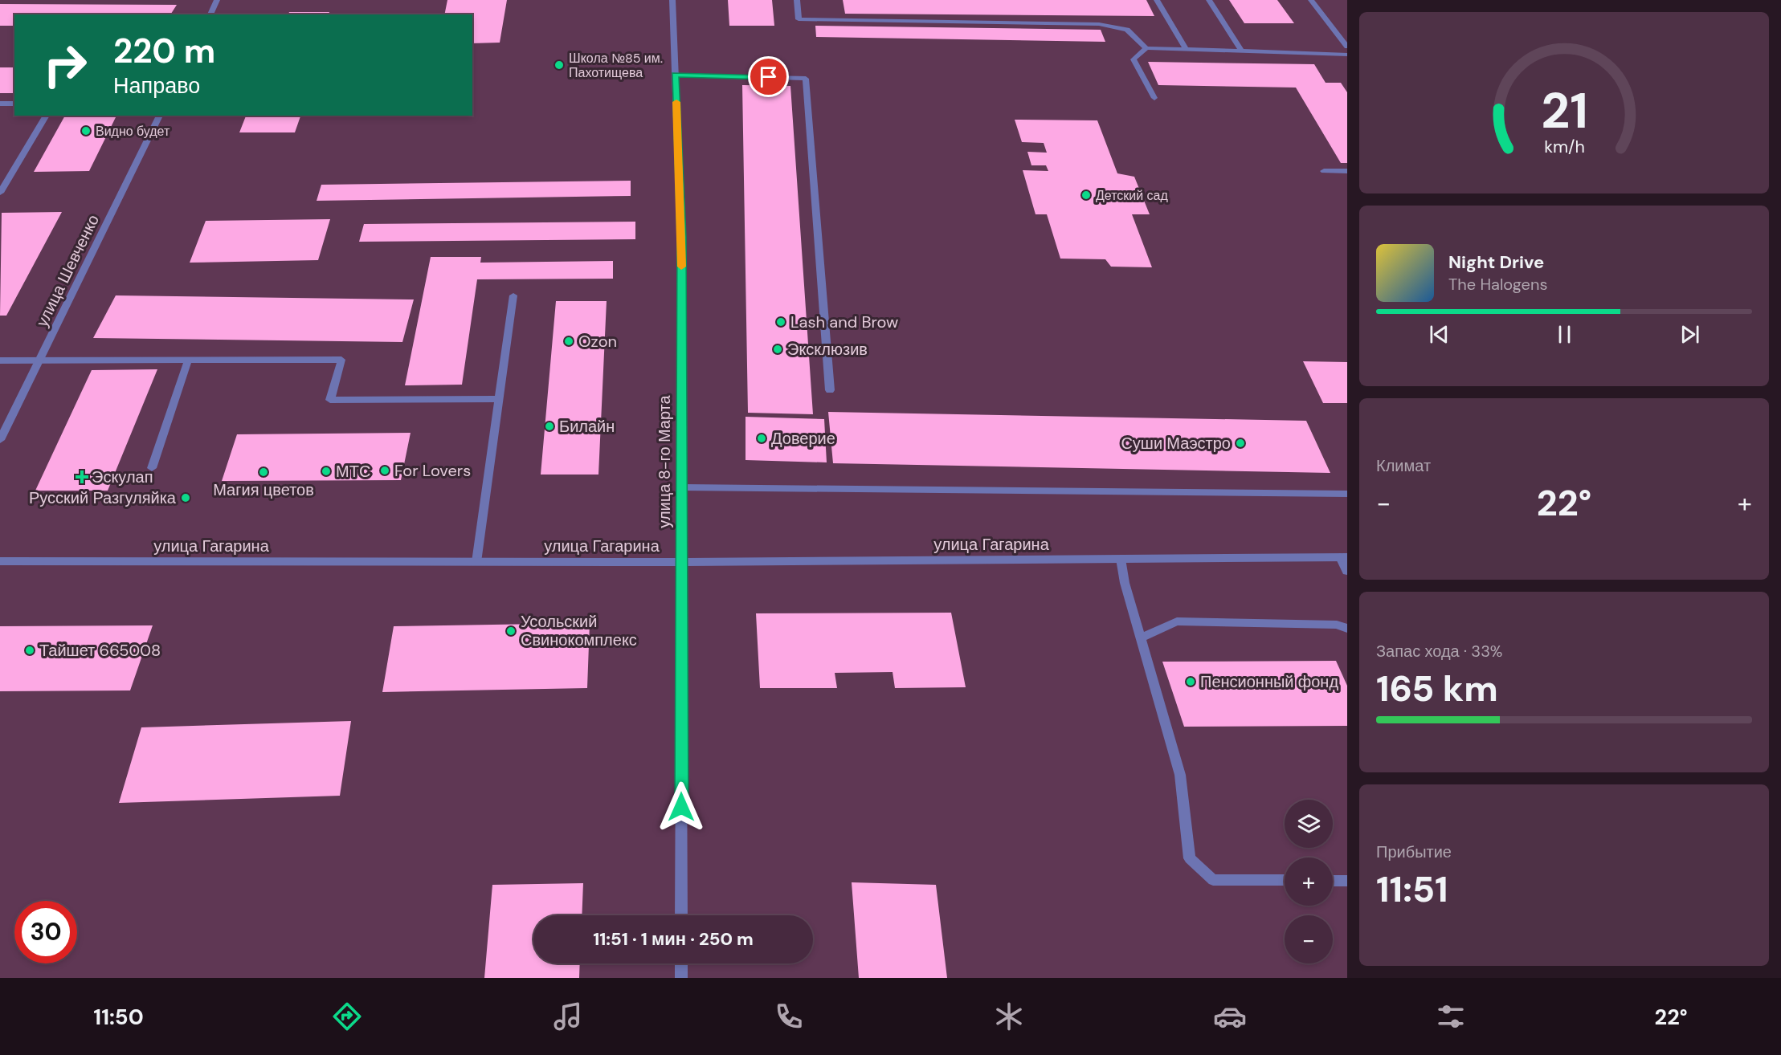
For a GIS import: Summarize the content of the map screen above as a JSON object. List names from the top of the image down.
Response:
{
  "streets": {
    "street": ["улица Шевченко", "улица 8-го Марта", "улица Гагарина"]
  },
  "crossings": [
    ["улица 8-го Марта", "улица Гагарина"]
  ],
  "places": {
    "other": [
      "Школа №85 им. Пахотищева",
      "Видно будет",
      "Детский сад",
      "Lash and Brow",
      "Ozon",
      "Эксклюзив",
      "Билайн",
      "Доверие",
      "Суши Маэстро",
      "For Lovers",
      "МТС",
      "Магия цветов",
      "Русский Разгуляйка",
      "Усольский Свинокомплекс",
      "Тайшет 665008",
      "Пенсионный фонд"
    ],
    "health": ["Эскулап"]
  },
  "page": {
    "turn": ["220 m", "Направо"],
    "song": ["Night Drive", "The Halogens"],
    "tile": [
      "Климат",
      ["Запас хода · 33%", "165 km"],
      ["Прибытие", "11:51"]
    ],
    "heat": ["−", "22°", "+"],
    "map_buttons": ["+", "−"],
    "limit": "30",
    "trip": "11:51 · 1 мин · 250 m",
    "tabs": ["11:50", "22°"],
    "gauge": ["21", "km/h"]
  }
}
